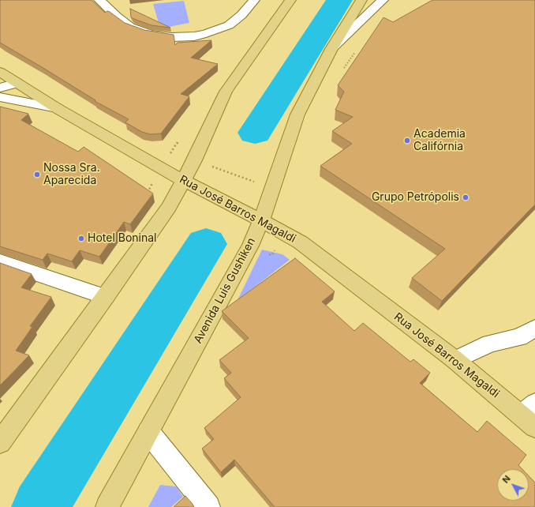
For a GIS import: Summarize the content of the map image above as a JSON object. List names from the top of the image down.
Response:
{
  "streets": {
    "main road": ["Rua José Barros Magaldi", "Avenida Luis Gushiken"]
  },
  "crossings": [
    ["Rua José Barros Magaldi", "Avenida Luis Gushiken"]
  ],
  "places": [
    "Academia Califórnia",
    "Nossa Sra. Aparecida",
    "Grupo Petrópolis",
    "Hotel Boninal"
  ],
  "north": "top left"
}
